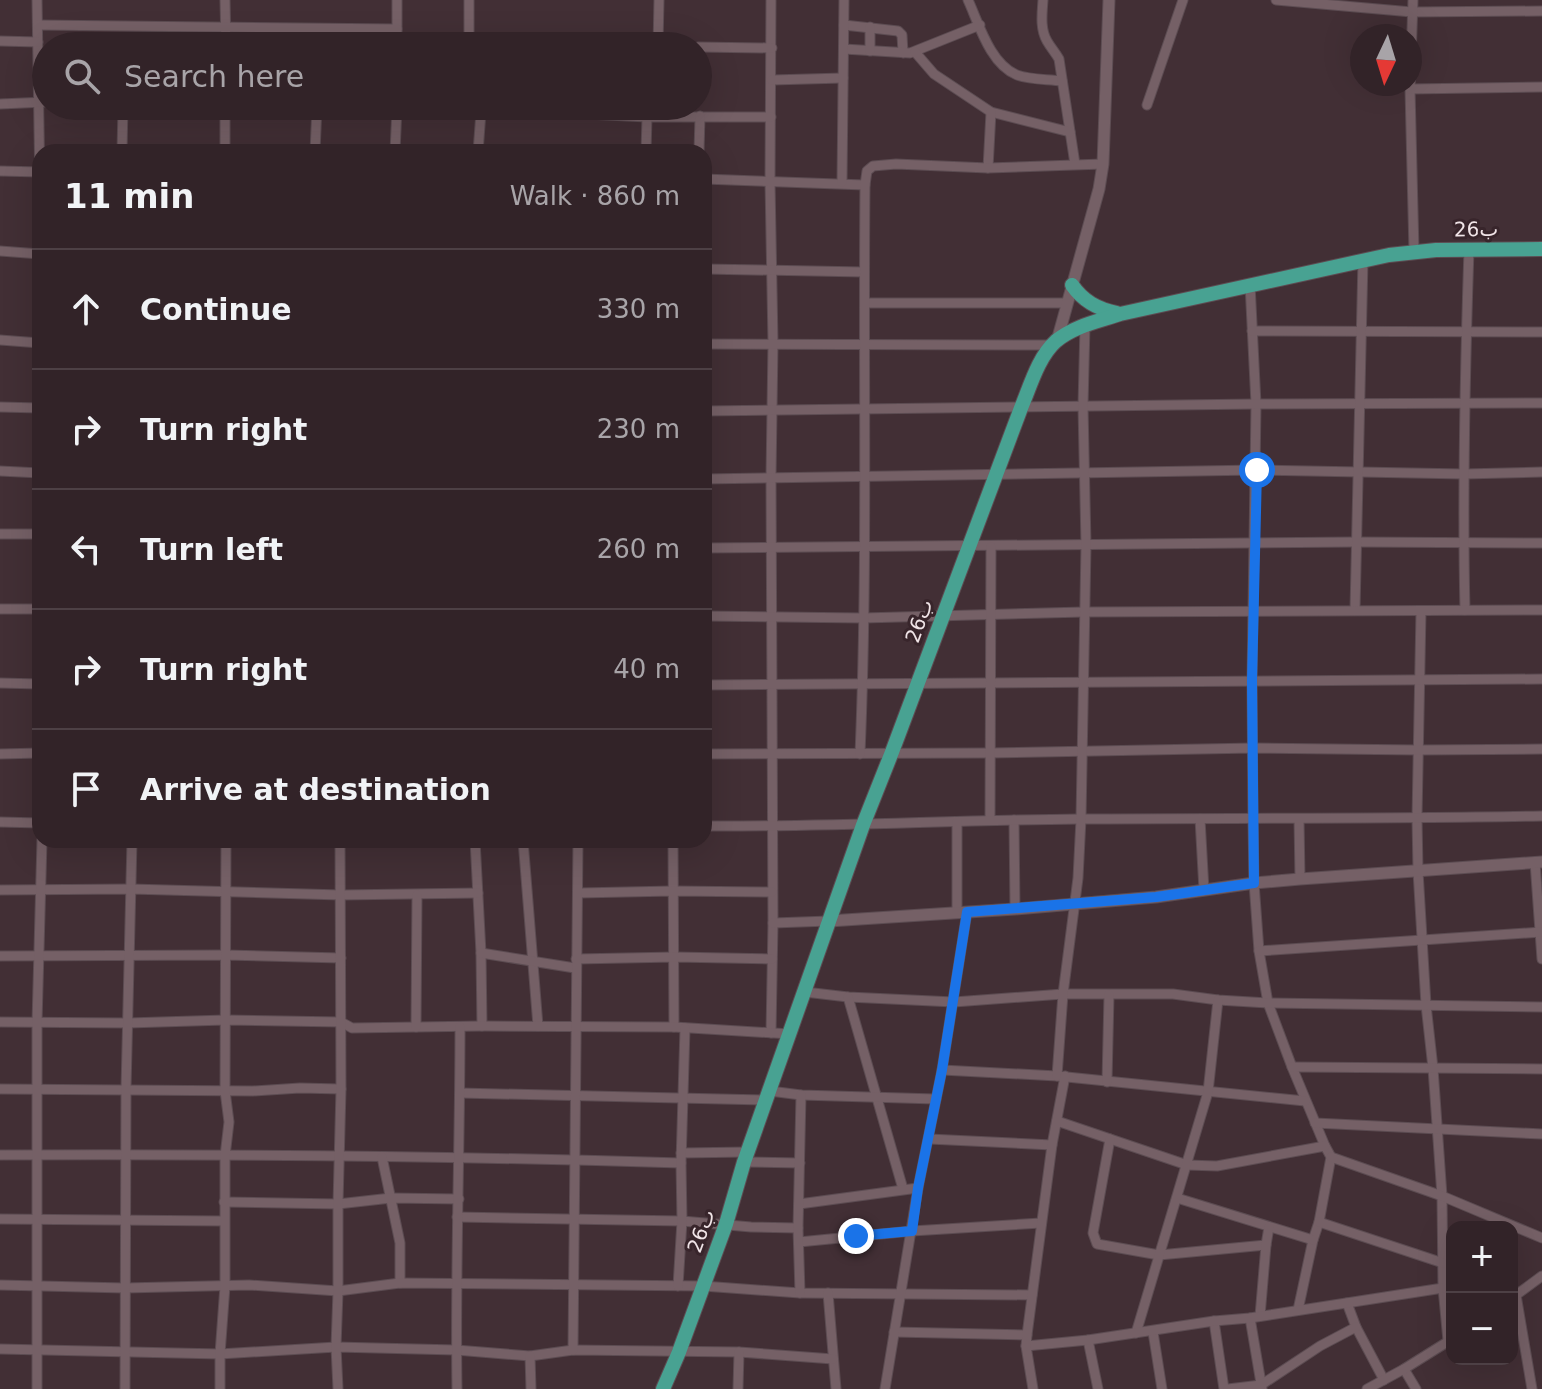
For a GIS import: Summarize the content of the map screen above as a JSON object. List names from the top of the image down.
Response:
{
  "streets": {
    "highway": ["26ب"]
  },
  "north": "bottom",
  "page": {
    "search": "Search here",
    "heading": ["11 min", "Walk · 860 m"],
    "list": [
      ["Continue", "330 m"],
      ["Turn right", "230 m"],
      ["Turn left", "260 m"],
      ["Turn right", "40 m"],
      "Arrive at destination"
    ],
    "map_buttons": ["+", "−"]
  }
}
